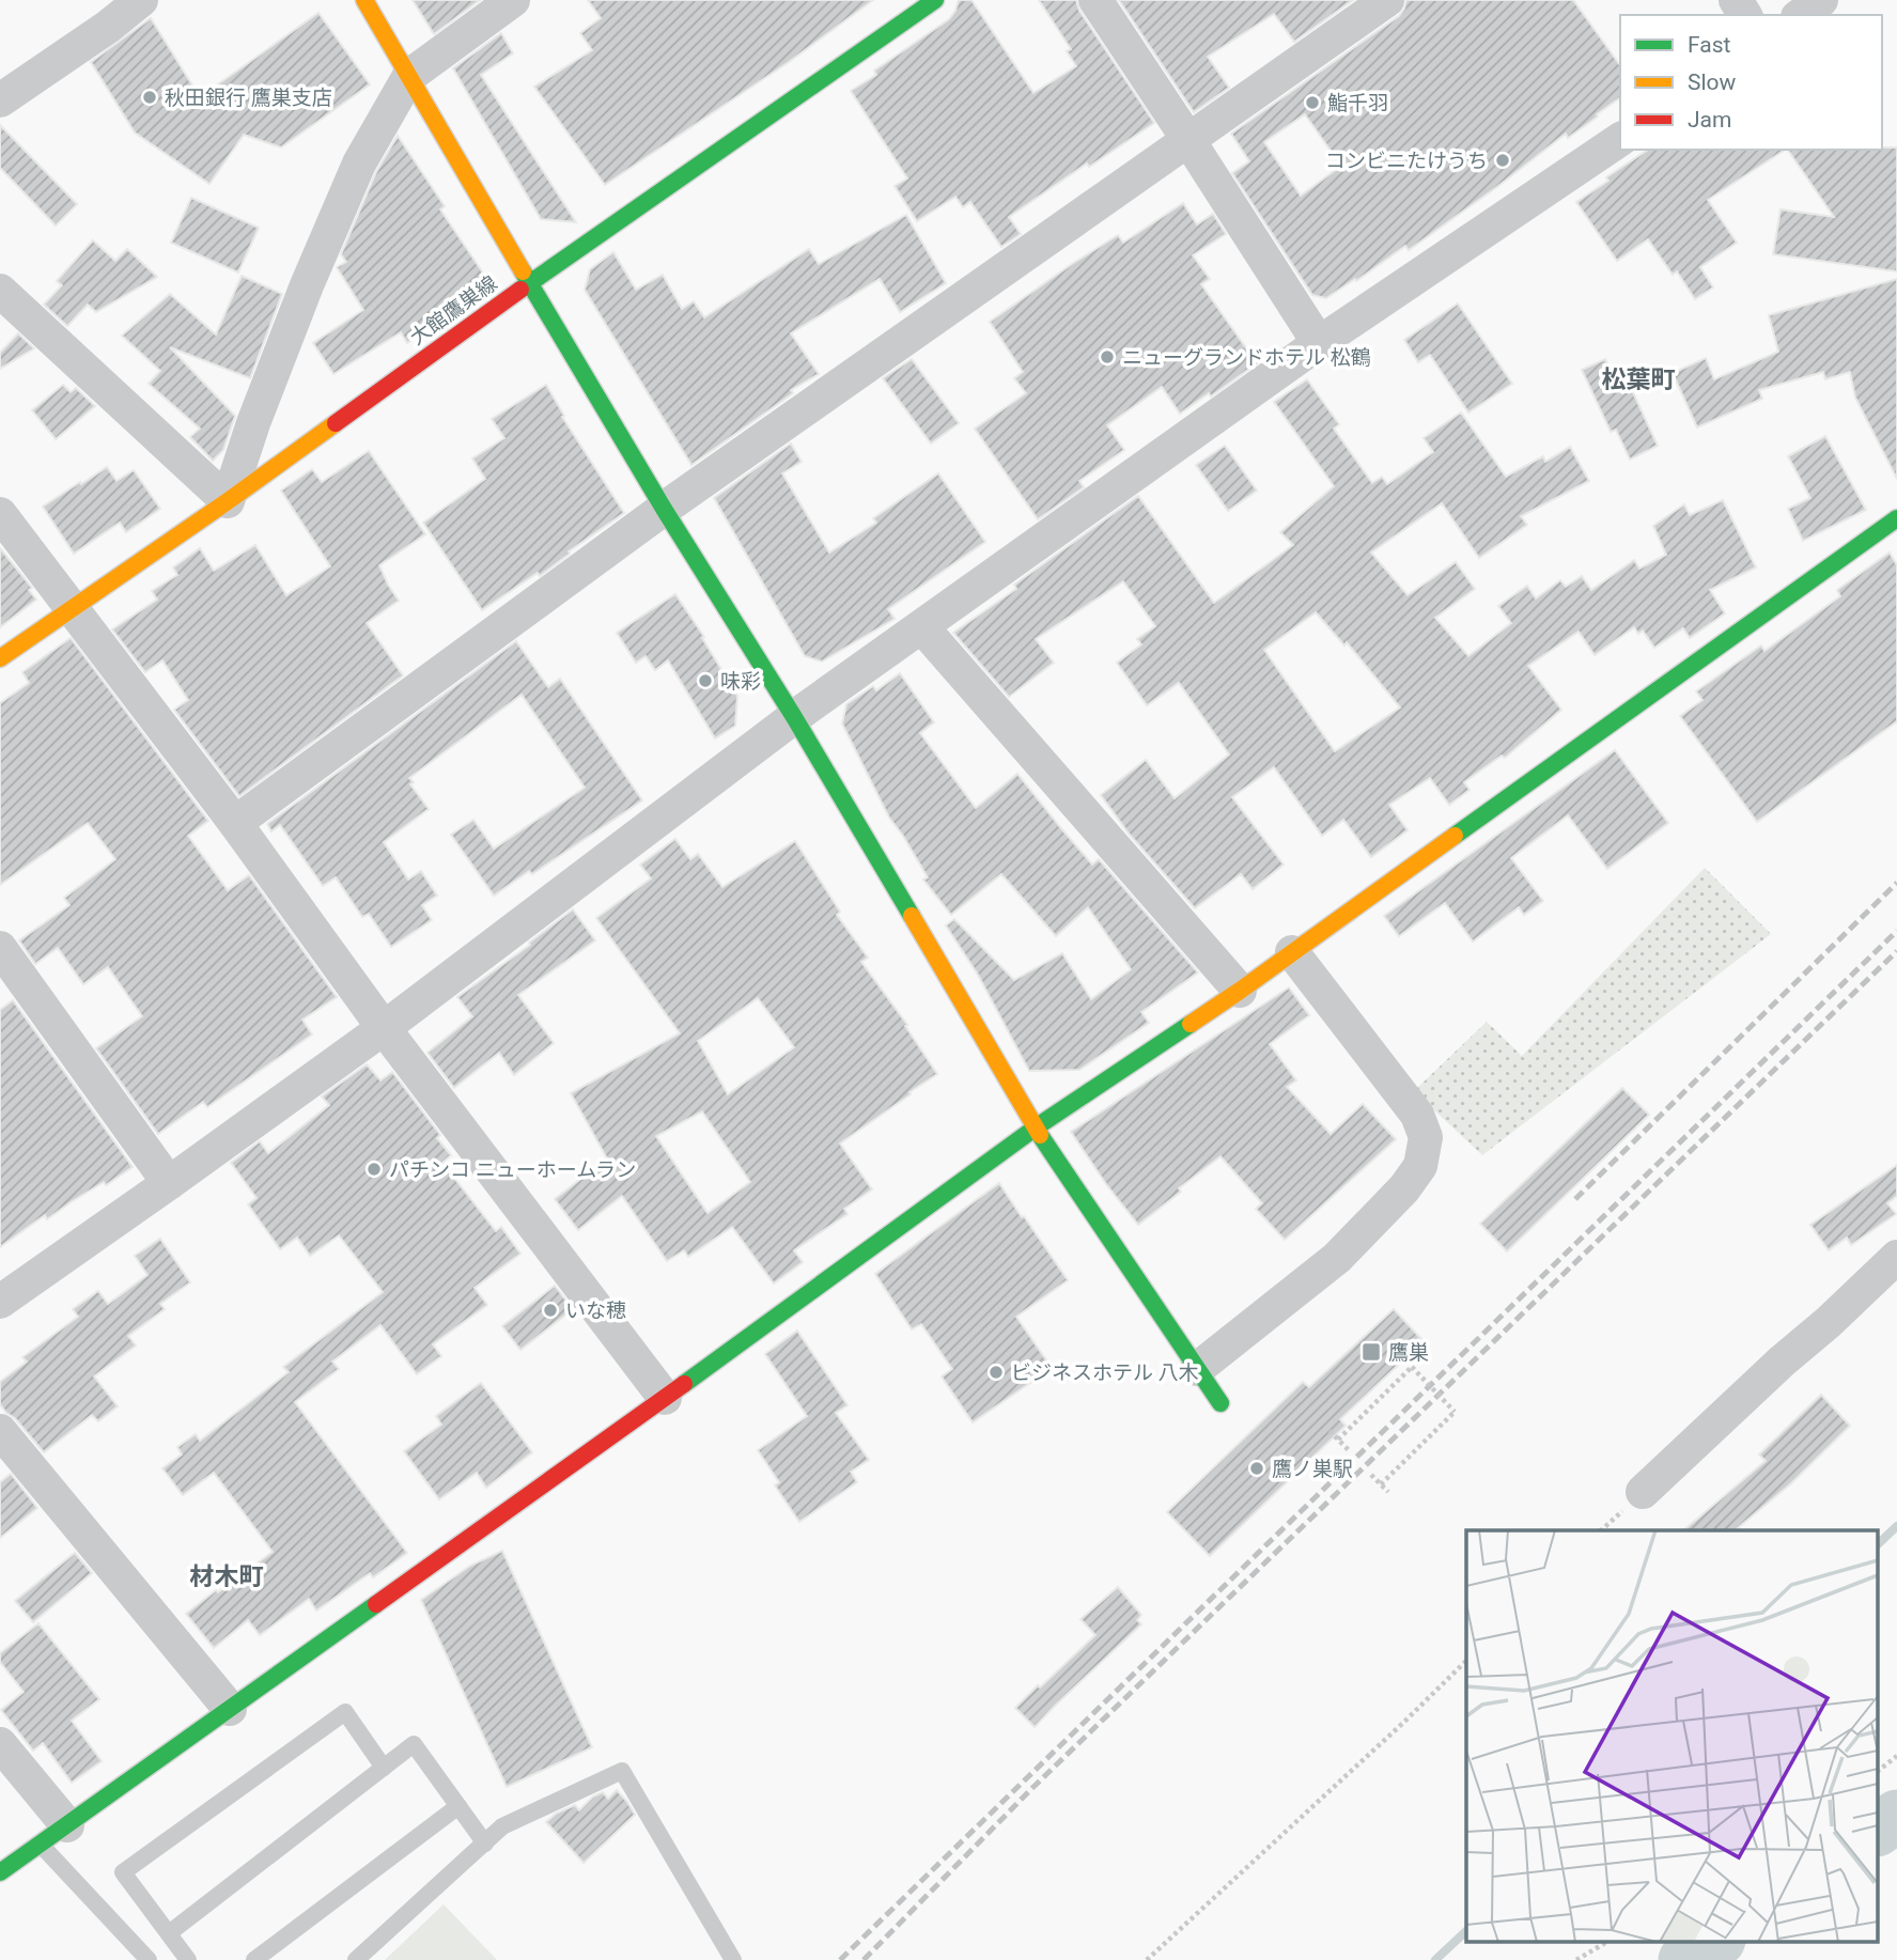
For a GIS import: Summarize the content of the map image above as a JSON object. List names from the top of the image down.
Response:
{
  "streets": {
    "street": ["大館鷹巣線"]
  },
  "districts": ["松葉町", "材木町"],
  "places": {
    "other": [
      "秋田銀行 鷹巣支店",
      "鮨千羽",
      "コンビニたけうち",
      "ニューグランドホテル 松鶴",
      "味彩",
      "パチンコ ニューホームラン",
      "いな穂",
      "ビジネスホテル 八木",
      "鷹ノ巣駅"
    ],
    "transit": ["鷹巣"]
  },
  "legend": ["Fast", "Slow", "Jam"]
}
